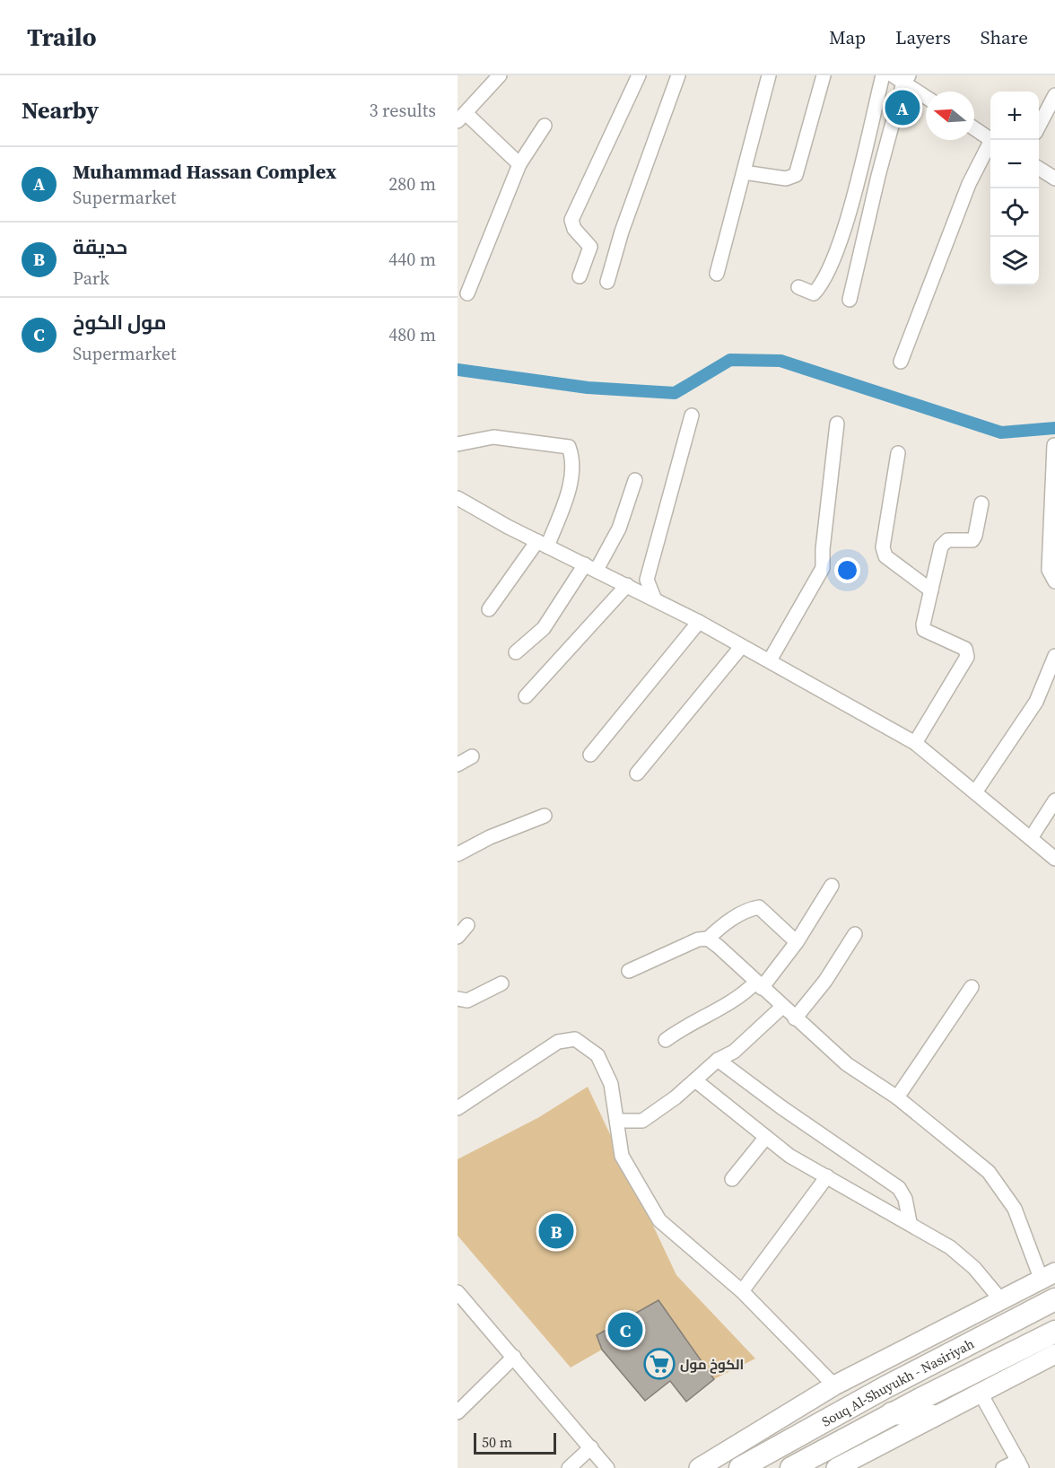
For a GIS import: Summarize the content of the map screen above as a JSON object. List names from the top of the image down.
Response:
{
  "streets": {
    "highway": ["Souq Al-Shuyukh - Nasiriyah"]
  },
  "places": {
    "supermarket": ["الكوخ مول"]
  },
  "scale_bar": "50 m",
  "north": "left",
  "page": {
    "header": "Trailo",
    "nav": ["Map", "Layers", "Share"],
    "heading": ["Nearby", "3 results"],
    "pins": ["A", "B", "C"],
    "map_buttons": ["+", "−"],
    "list": [
      {
        "mark": "A",
        "name": "Muhammad Hassan Complex",
        "note": "Supermarket",
        "value": "280 m"
      },
      {
        "mark": "B",
        "name": "حديقة",
        "note": "Park",
        "value": "440 m"
      },
      {
        "mark": "C",
        "name": "مول الكوخ",
        "note": "Supermarket",
        "value": "480 m"
      }
    ],
    "scale": "50 m"
  }
}
